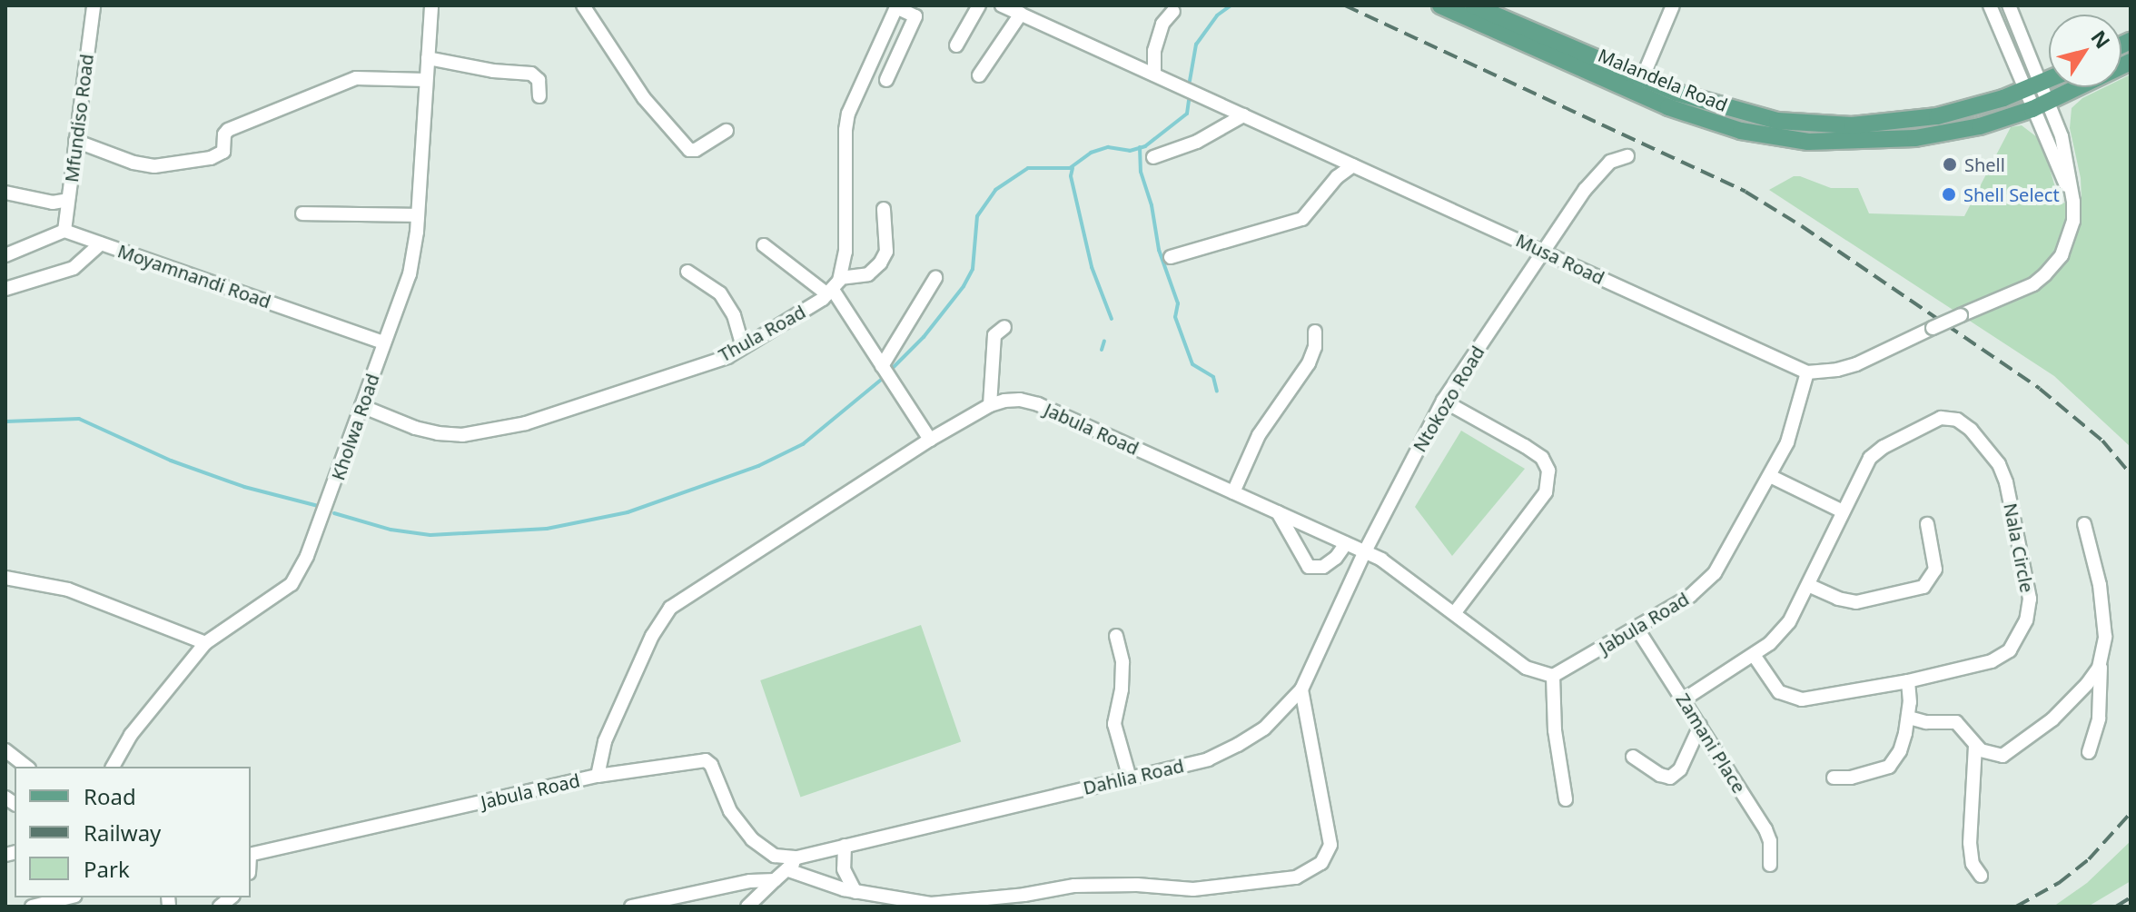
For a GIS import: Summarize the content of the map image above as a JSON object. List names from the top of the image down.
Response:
{
  "streets": {
    "main road": ["Malandela Road"],
    "street": [
      "Mfundiso Road",
      "Musa Road",
      "Moyamnandi Road",
      "Thula Road",
      "Ntokozo Road",
      "Kholwa Road",
      "Jabula Road",
      "Nala Circle",
      "Zamani Place",
      "Dahlia Road"
    ]
  },
  "crossings": [
    ["Mfundiso Road", "Moyamnandi Road"],
    ["Musa Road", "Ntokozo Road"],
    ["Musa Road", "Jabula Road"],
    ["Moyamnandi Road", "Kholwa Road"],
    ["Thula Road", "Kholwa Road"],
    ["Ntokozo Road", "Jabula Road"],
    ["Ntokozo Road", "Dahlia Road"],
    ["Jabula Road", "Zamani Place"],
    ["Jabula Road", "Dahlia Road"],
    ["Nala Circle", "Zamani Place"]
  ],
  "places": ["Shell", "Shell Select"],
  "legend": ["Road", "Railway", "Park"],
  "north": "top right"
}
